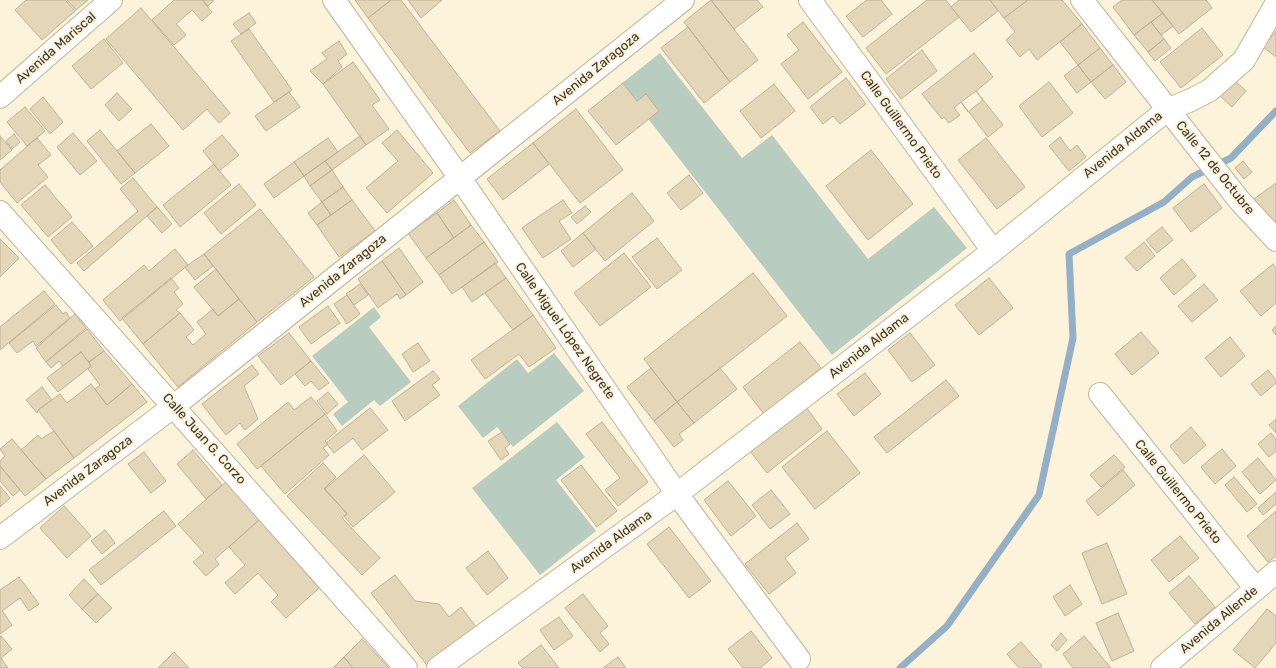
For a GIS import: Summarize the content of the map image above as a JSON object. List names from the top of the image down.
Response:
{
  "streets": {
    "street": [
      "Avenida Mariscal",
      "Avenida Zaragoza",
      "Calle Guillermo Prieto",
      "Avenida Aldama",
      "Calle 12 de Octubre",
      "Calle Miguel López Negrete",
      "Calle Juan G. Corzo",
      "Avenida Allende"
    ]
  },
  "crossings": [
    ["Avenida Zaragoza", "Calle Miguel López Negrete"],
    ["Avenida Zaragoza", "Calle Juan G. Corzo"],
    ["Calle Guillermo Prieto", "Avenida Aldama"],
    ["Calle Guillermo Prieto", "Avenida Allende"],
    ["Avenida Aldama", "Calle 12 de Octubre"],
    ["Avenida Aldama", "Calle Miguel López Negrete"]
  ]
}
